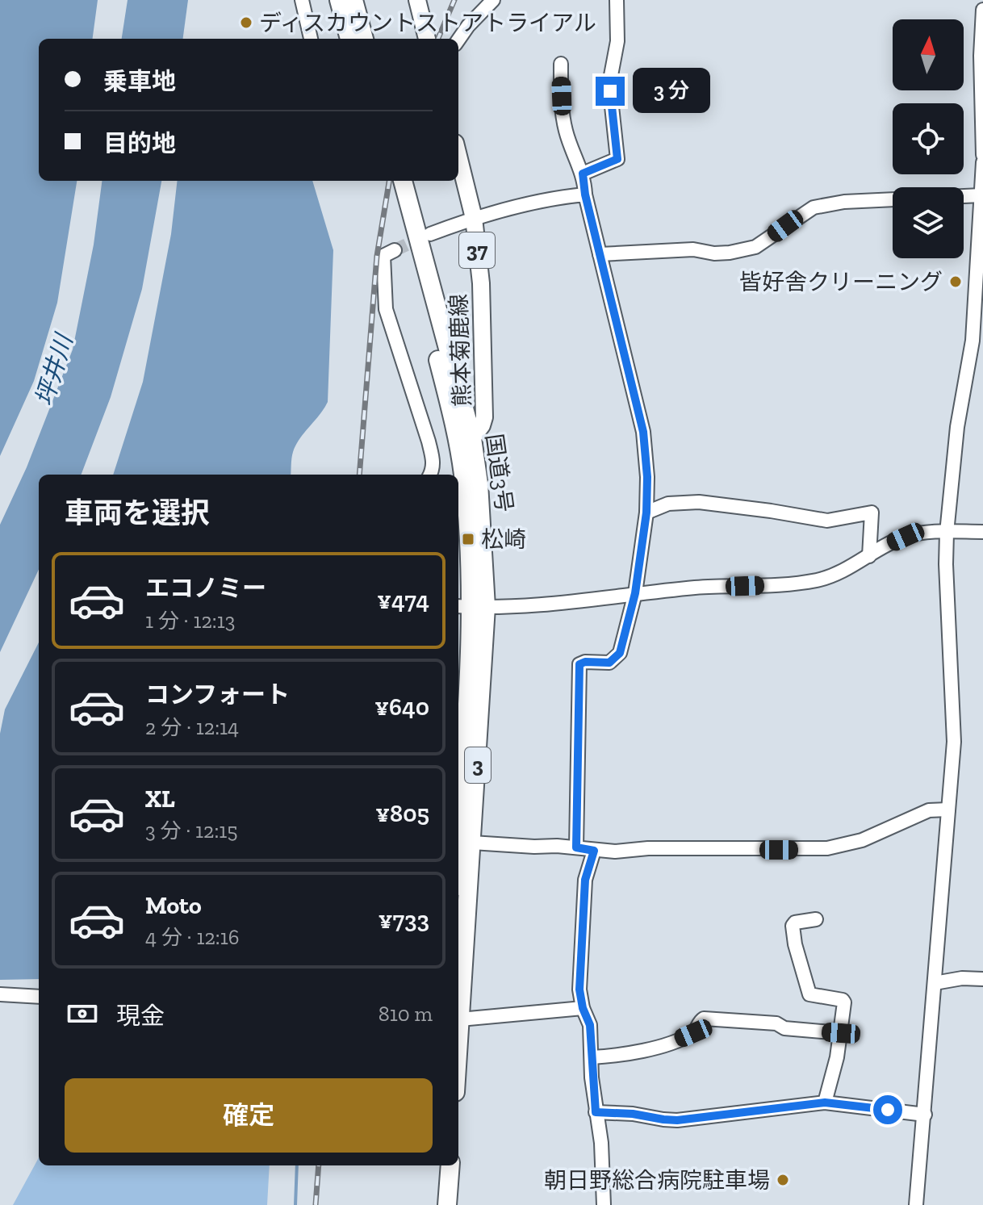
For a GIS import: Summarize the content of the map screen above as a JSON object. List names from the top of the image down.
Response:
{
  "streets": {
    "highway": ["国道3号", "3"],
    "main road": ["37", "熊本菊鹿線"]
  },
  "crossings": [
    ["熊本菊鹿線", "国道3号"]
  ],
  "water": ["坪井川"],
  "places": {
    "other": ["ディスカウントストアトライアル", "皆好舎クリーニング", "朝日野総合病院駐車場"],
    "transit": ["松崎"]
  },
  "north": "top",
  "page": {
    "banner": ["乗車地", "目的地"],
    "bubble": "3 分",
    "heading": "車両を選択",
    "list": [
      {
        "name": "エコノミー",
        "note": "1 分 · 12:13",
        "value": "¥474"
      },
      {
        "name": "コンフォート",
        "note": "2 分 · 12:14",
        "value": "¥640"
      },
      {
        "name": "XL",
        "note": "3 分 · 12:15",
        "value": "¥805"
      },
      {
        "name": "Moto",
        "note": "4 分 · 12:16",
        "value": "¥733"
      }
    ],
    "pay": ["現金", "810 m"],
    "buttons": "確定"
  }
}
